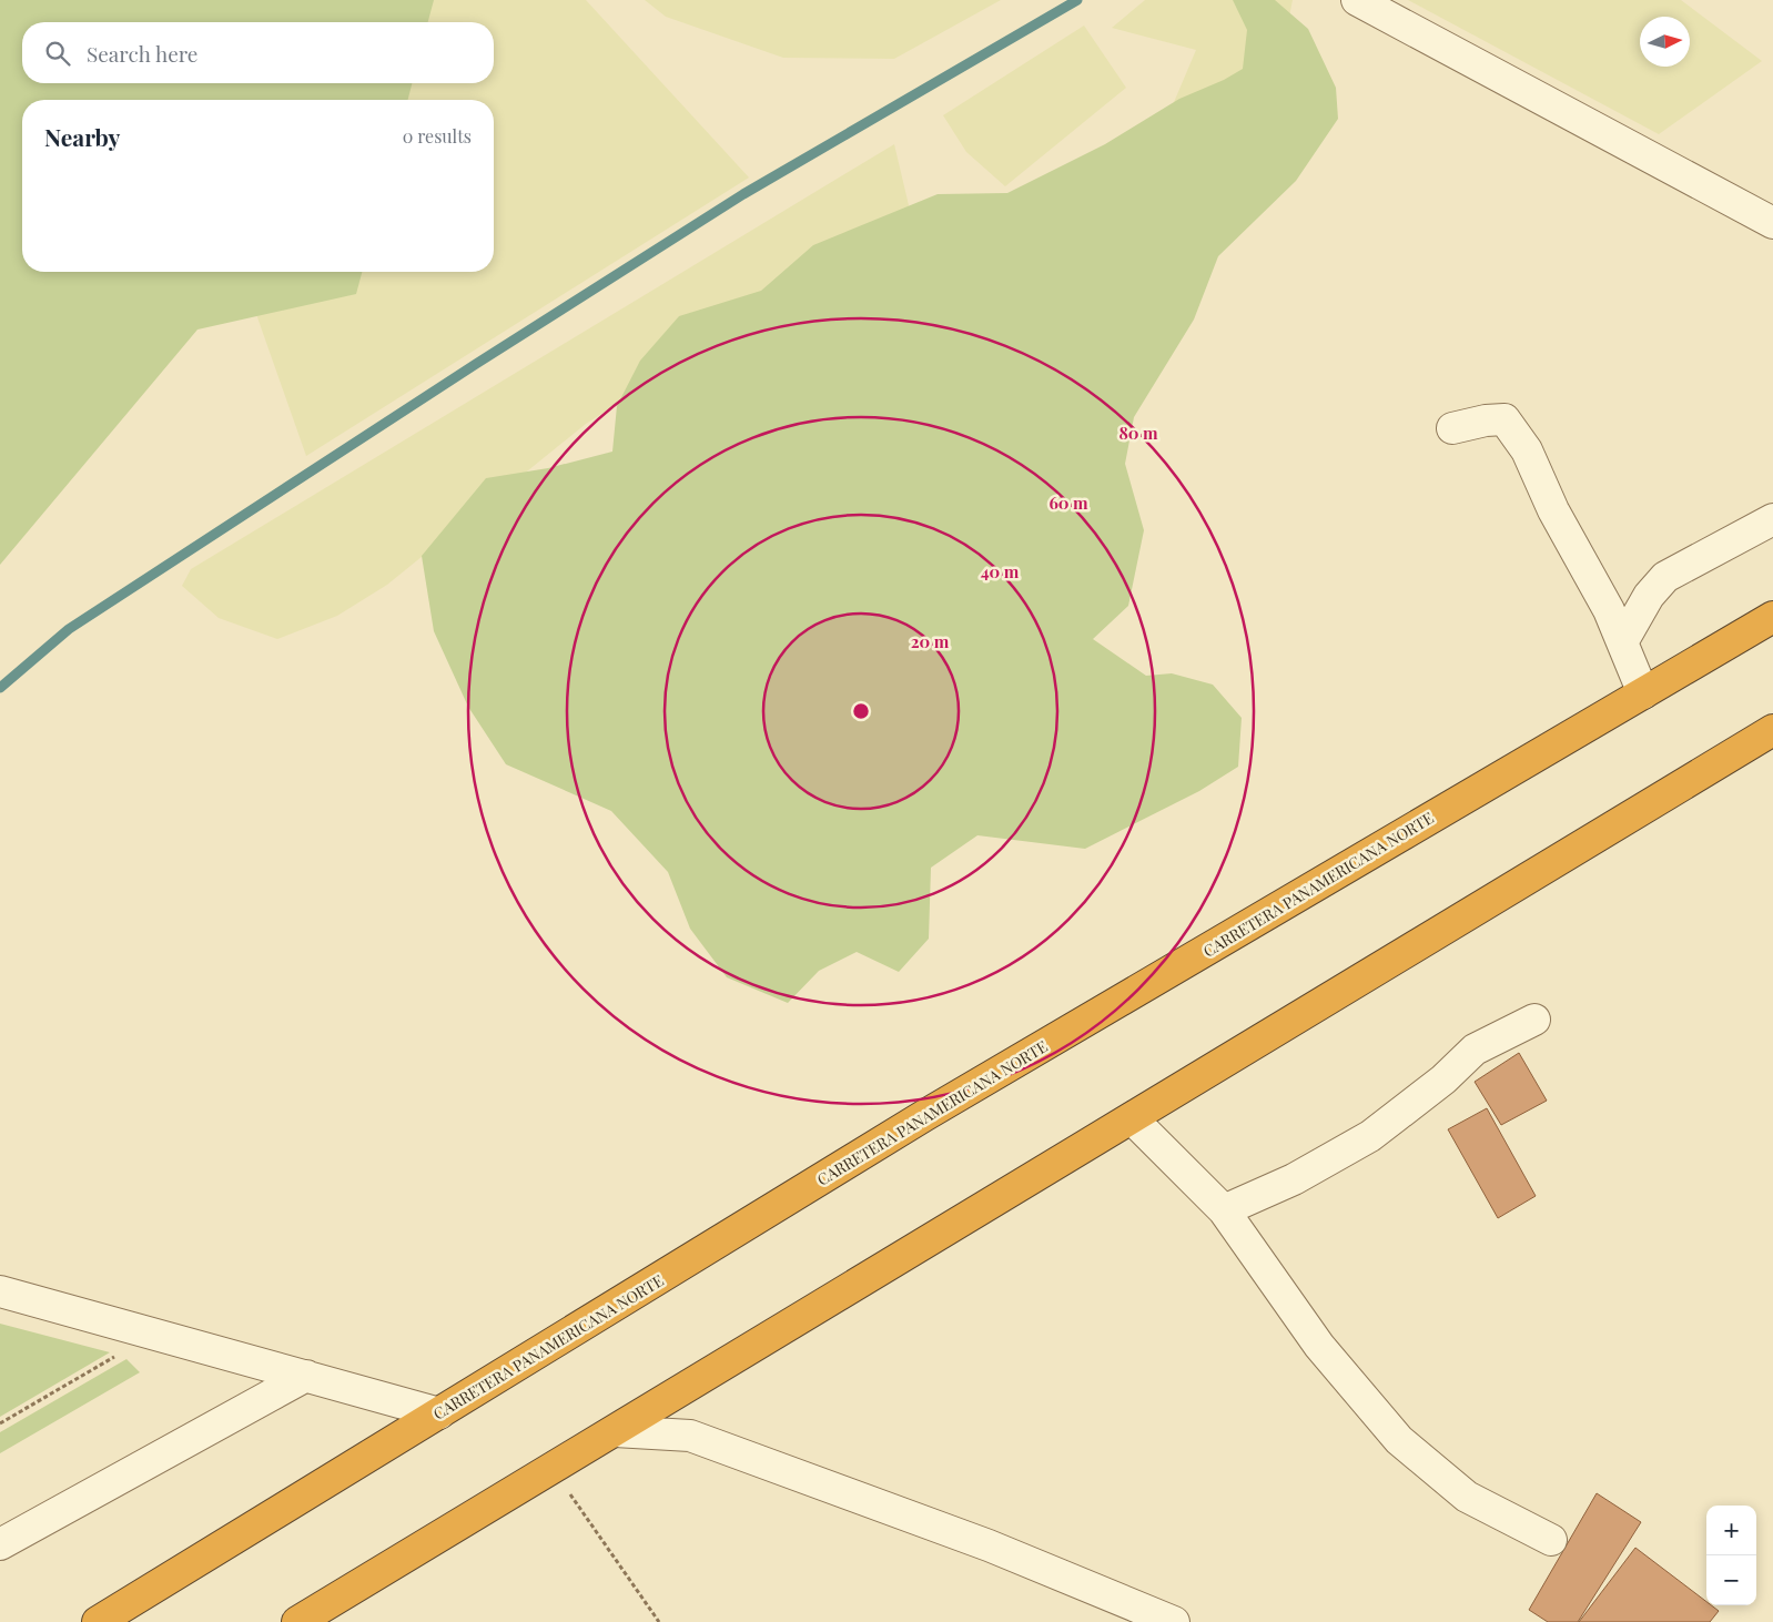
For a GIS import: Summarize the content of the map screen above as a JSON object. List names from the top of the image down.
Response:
{
  "streets": {
    "highway": ["CARRETERA PANAMERICANA NORTE"]
  },
  "north": "right",
  "page": {
    "search": "Search here",
    "heading": ["Nearby", "0 results"],
    "map_buttons": ["+", "−"]
  },
  "rings": [
    "80 m",
    "60 m",
    "40 m",
    "20 m"
  ]
}
